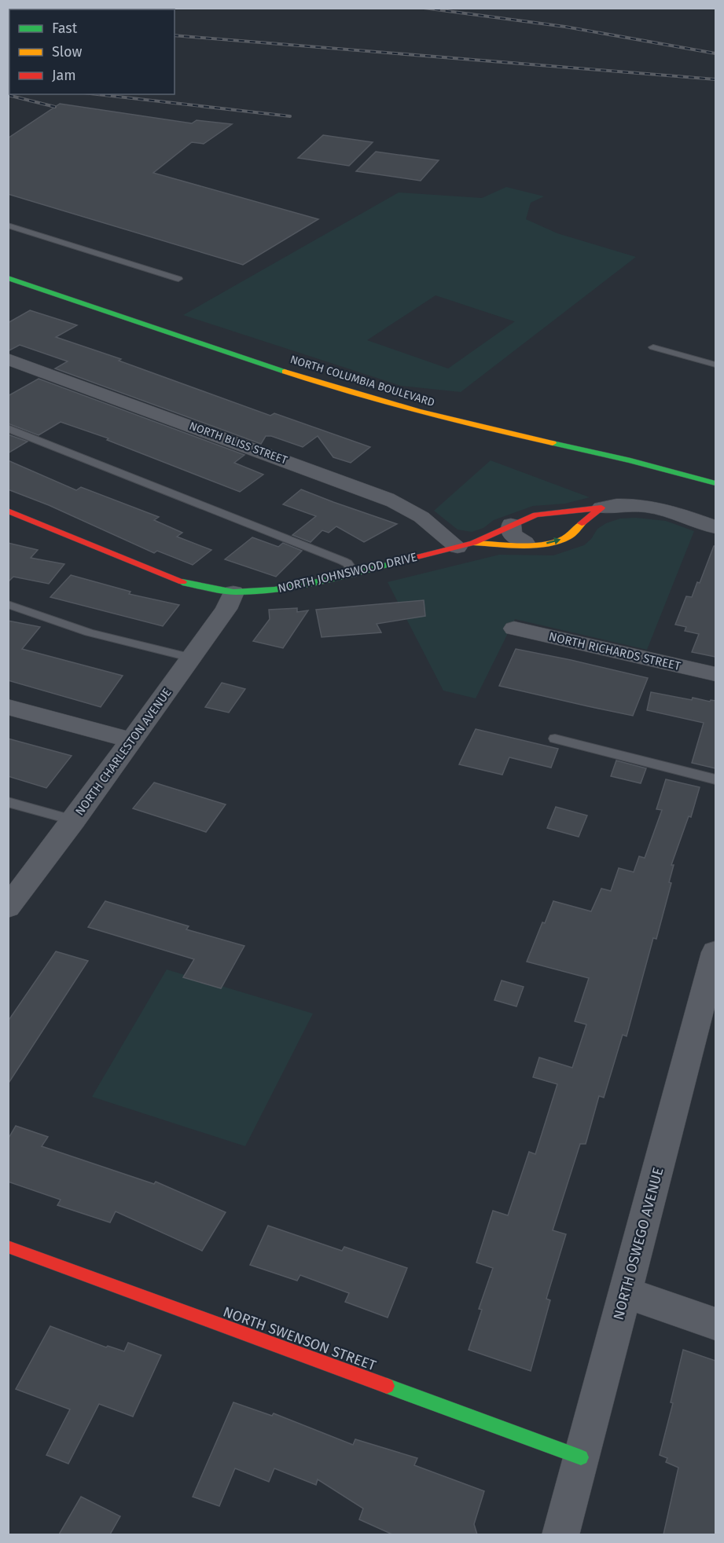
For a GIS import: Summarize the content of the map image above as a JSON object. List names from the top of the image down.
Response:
{
  "streets": {
    "street": [
      "NORTH COLUMBIA BOULEVARD",
      "NORTH BLISS STREET",
      "NORTH JOHNSWOOD DRIVE",
      "NORTH RICHARDS STREET",
      "NORTH CHARLESTON AVENUE",
      "NORTH OSWEGO AVENUE",
      "NORTH SWENSON STREET"
    ]
  },
  "crossings": [
    ["NORTH BLISS STREET", "NORTH JOHNSWOOD DRIVE"],
    ["NORTH JOHNSWOOD DRIVE", "NORTH CHARLESTON AVENUE"],
    ["NORTH OSWEGO AVENUE", "NORTH SWENSON STREET"]
  ],
  "legend": ["Fast", "Slow", "Jam"]
}
